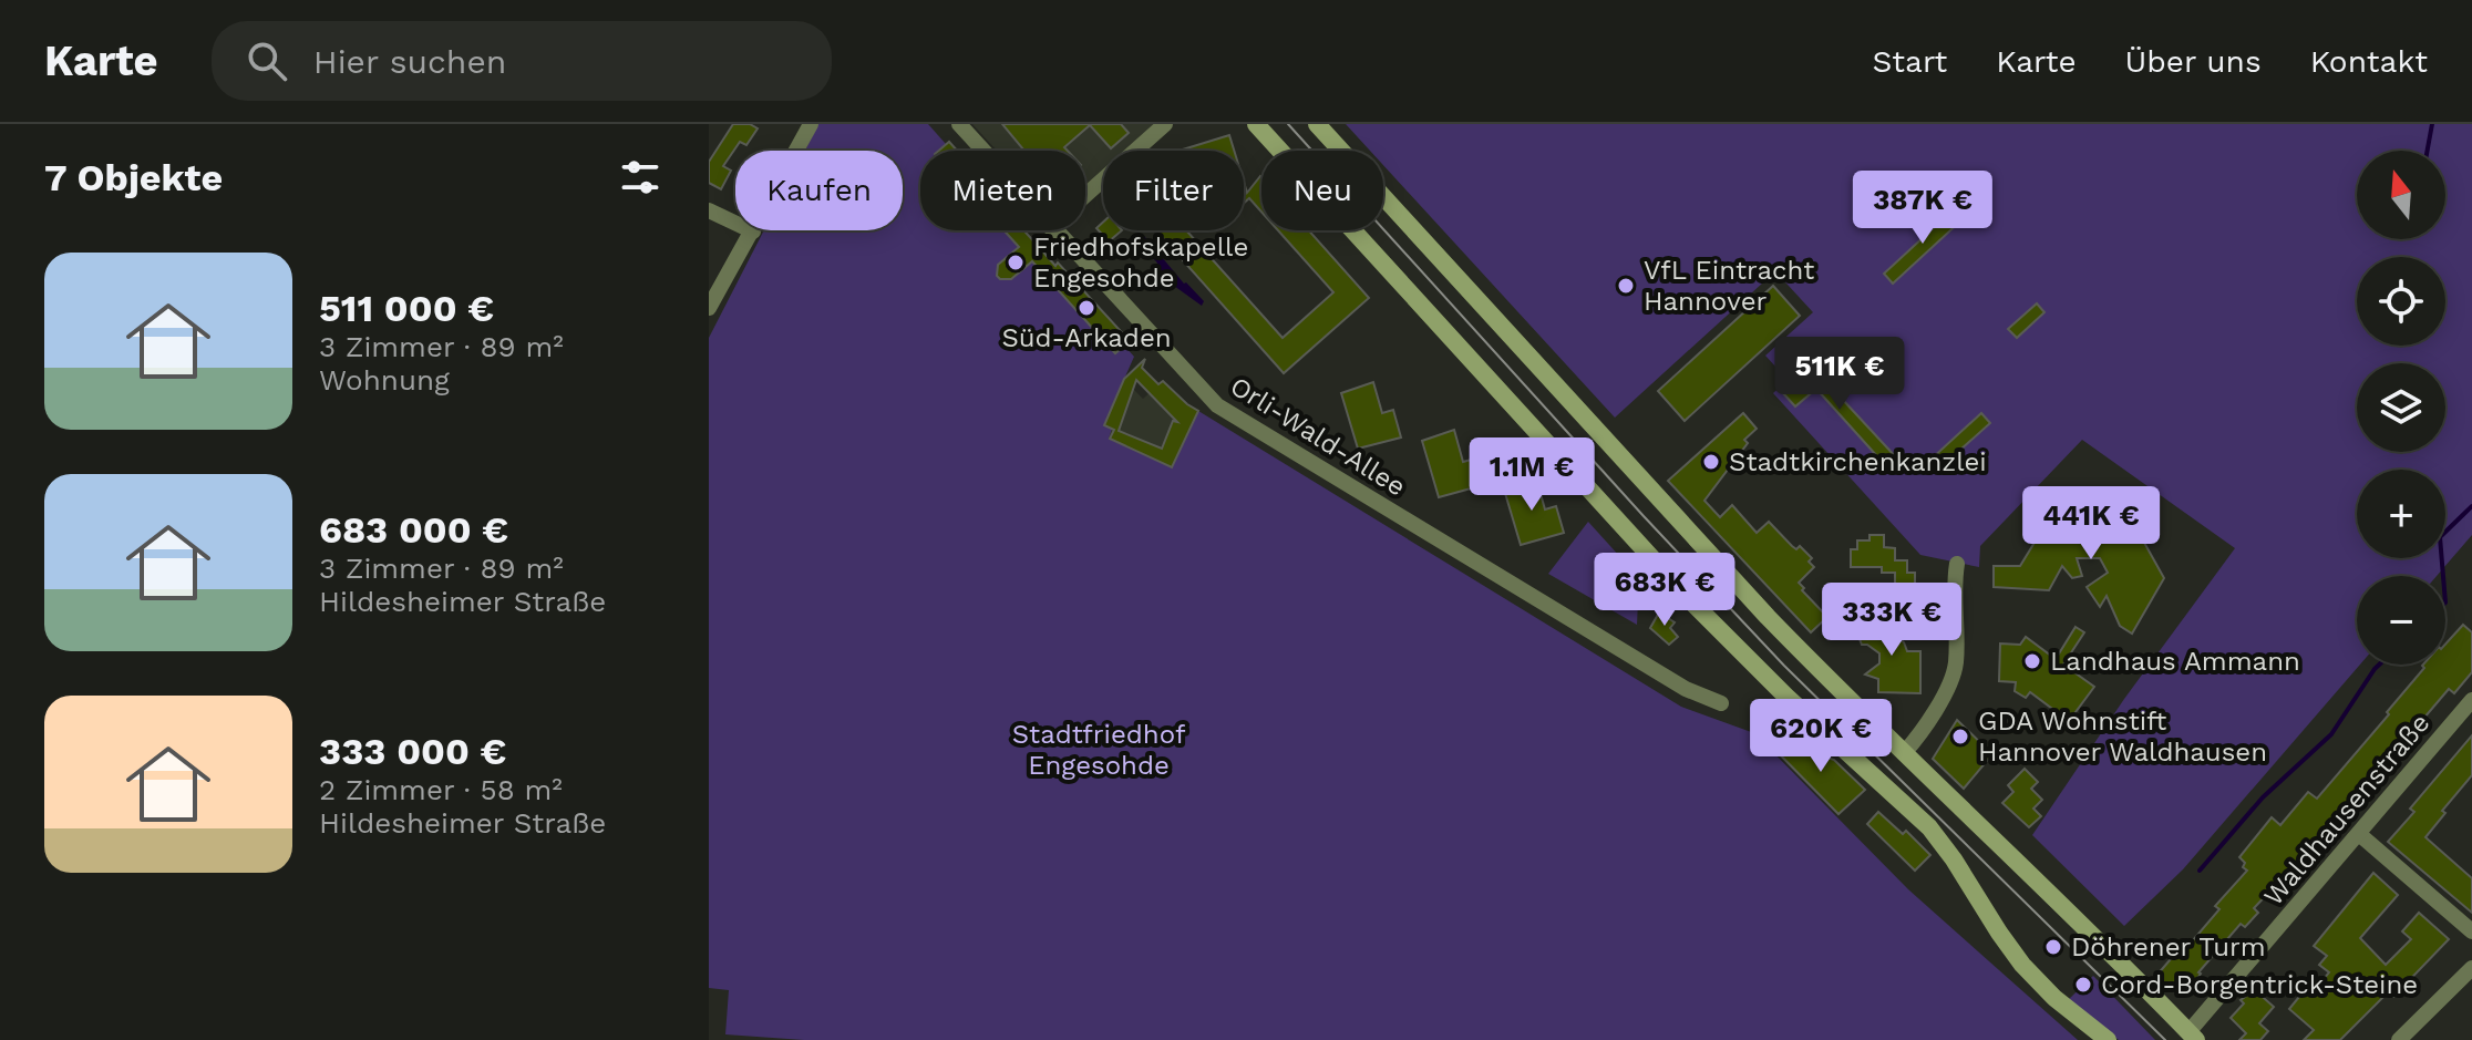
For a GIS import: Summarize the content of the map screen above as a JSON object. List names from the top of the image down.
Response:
{
  "streets": {
    "street": ["Orli-Wald-Allee", "Waldhausenstraße"]
  },
  "parks": ["Stadtfriedhof Engesohde"],
  "places": [
    "Friedhofskapelle Engesohde",
    "VfL Eintracht Hannover",
    "Süd-Arkaden",
    "Stadtkirchenkanzlei",
    "Landhaus Ammann",
    "GDA Wohnstift Hannover Waldhausen",
    "Döhrener Turm",
    "Cord-Borgentrick-Steine"
  ],
  "north": "top",
  "page": {
    "header": "Karte",
    "search": "Hier suchen",
    "nav": [
      "Start",
      "Karte",
      "Über uns",
      "Kontakt"
    ],
    "heading": "7 Objekte",
    "map_buttons": ["+", "−"],
    "chip": [
      "Kaufen",
      "Mieten",
      "Filter",
      "Neu"
    ],
    "price": [
      "387K €",
      "511K €",
      "1.1M €",
      "441K €",
      "683K €",
      "333K €",
      "620K €"
    ],
    "list": [
      {
        "name": "511 000 €",
        "note": "3 Zimmer · 89 m² · Wohnung"
      },
      {
        "name": "683 000 €",
        "note": "3 Zimmer · 89 m² · Hildesheimer Straße"
      },
      {
        "name": "333 000 €",
        "note": "2 Zimmer · 58 m² · Hildesheimer Straße"
      }
    ]
  }
}
